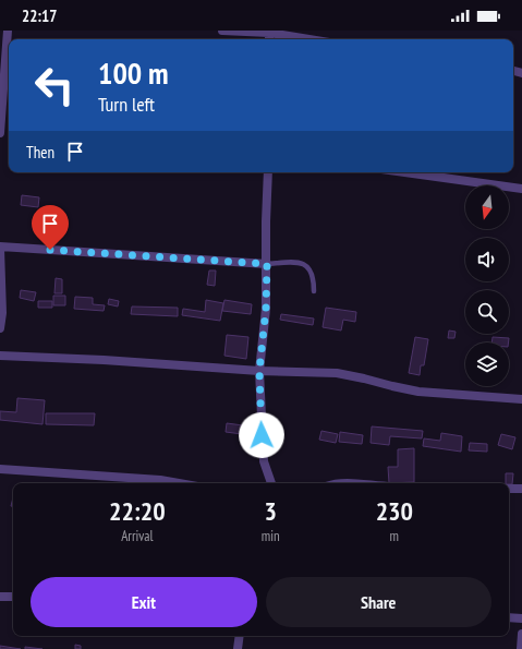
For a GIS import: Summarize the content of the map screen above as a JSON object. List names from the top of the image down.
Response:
{
  "north": "bottom",
  "page": {
    "status": "22:17",
    "turn": ["100 m", "Turn left"],
    "then": "Then",
    "eta": [
      "22:20",
      "Arrival",
      "3",
      "min",
      "230",
      "m"
    ],
    "buttons": ["Exit", "Share"]
  }
}
